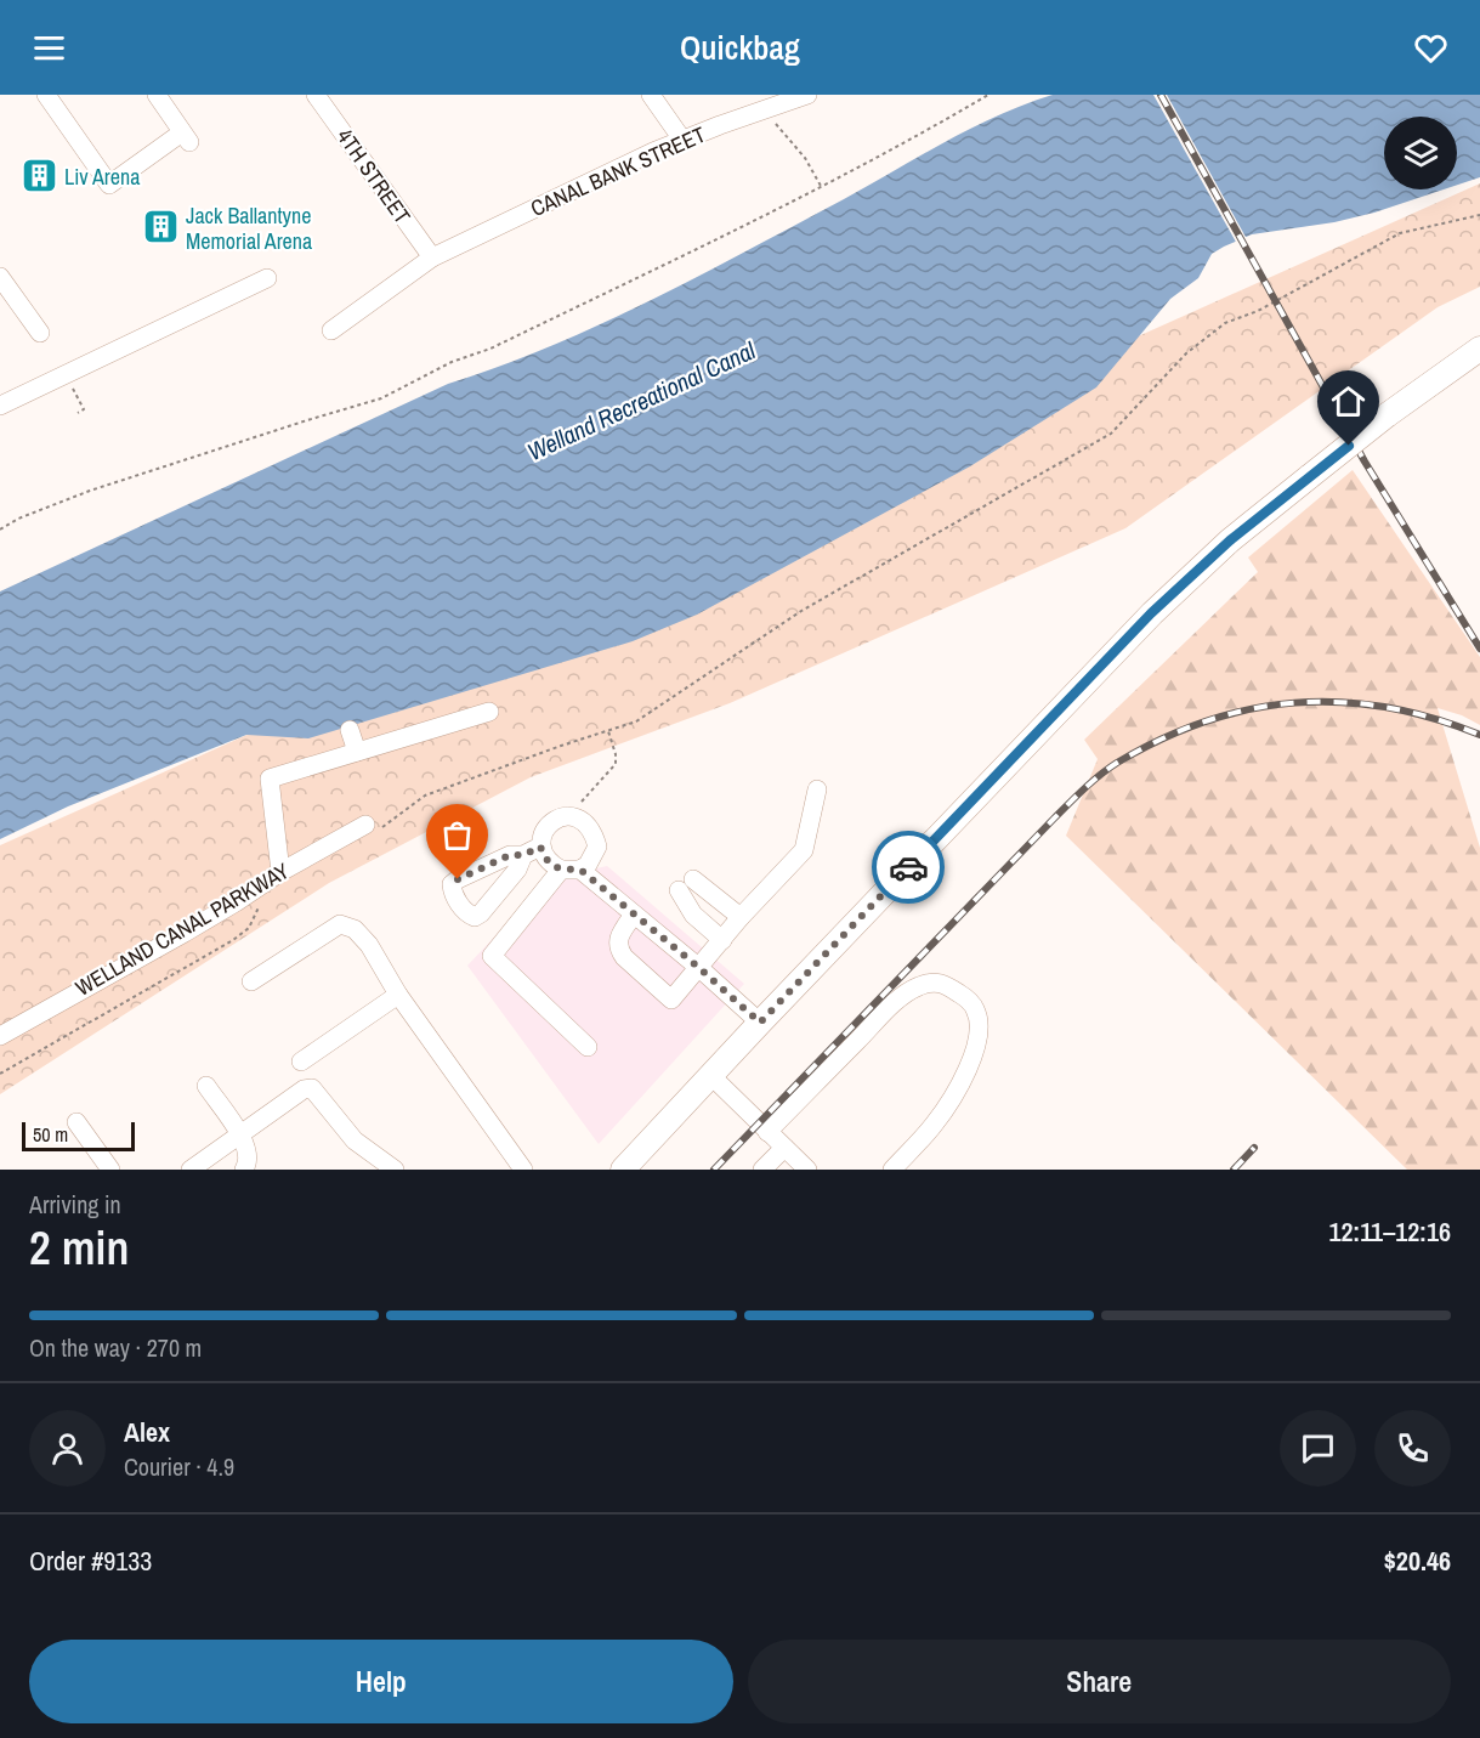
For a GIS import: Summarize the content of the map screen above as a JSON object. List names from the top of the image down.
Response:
{
  "streets": {
    "street": ["CANAL BANK STREET", "4TH STREET", "WELLAND CANAL PARKWAY"]
  },
  "crossings": [
    ["CANAL BANK STREET", "4TH STREET"]
  ],
  "water": ["Welland Recreational Canal"],
  "places": {
    "building": ["Liv Arena", "Jack Ballantyne Memorial Arena"]
  },
  "scale_bar": "50 m",
  "page": {
    "header": "Quickbag",
    "scale": "50 m",
    "heading": ["2 min", "Arriving in", "12:11–12:16"],
    "panel": [
      "Alex",
      "Courier · 4.9",
      "Order #9133",
      "$20.46"
    ],
    "bar": "On the way · 270 m",
    "buttons": ["Help", "Share"]
  }
}
